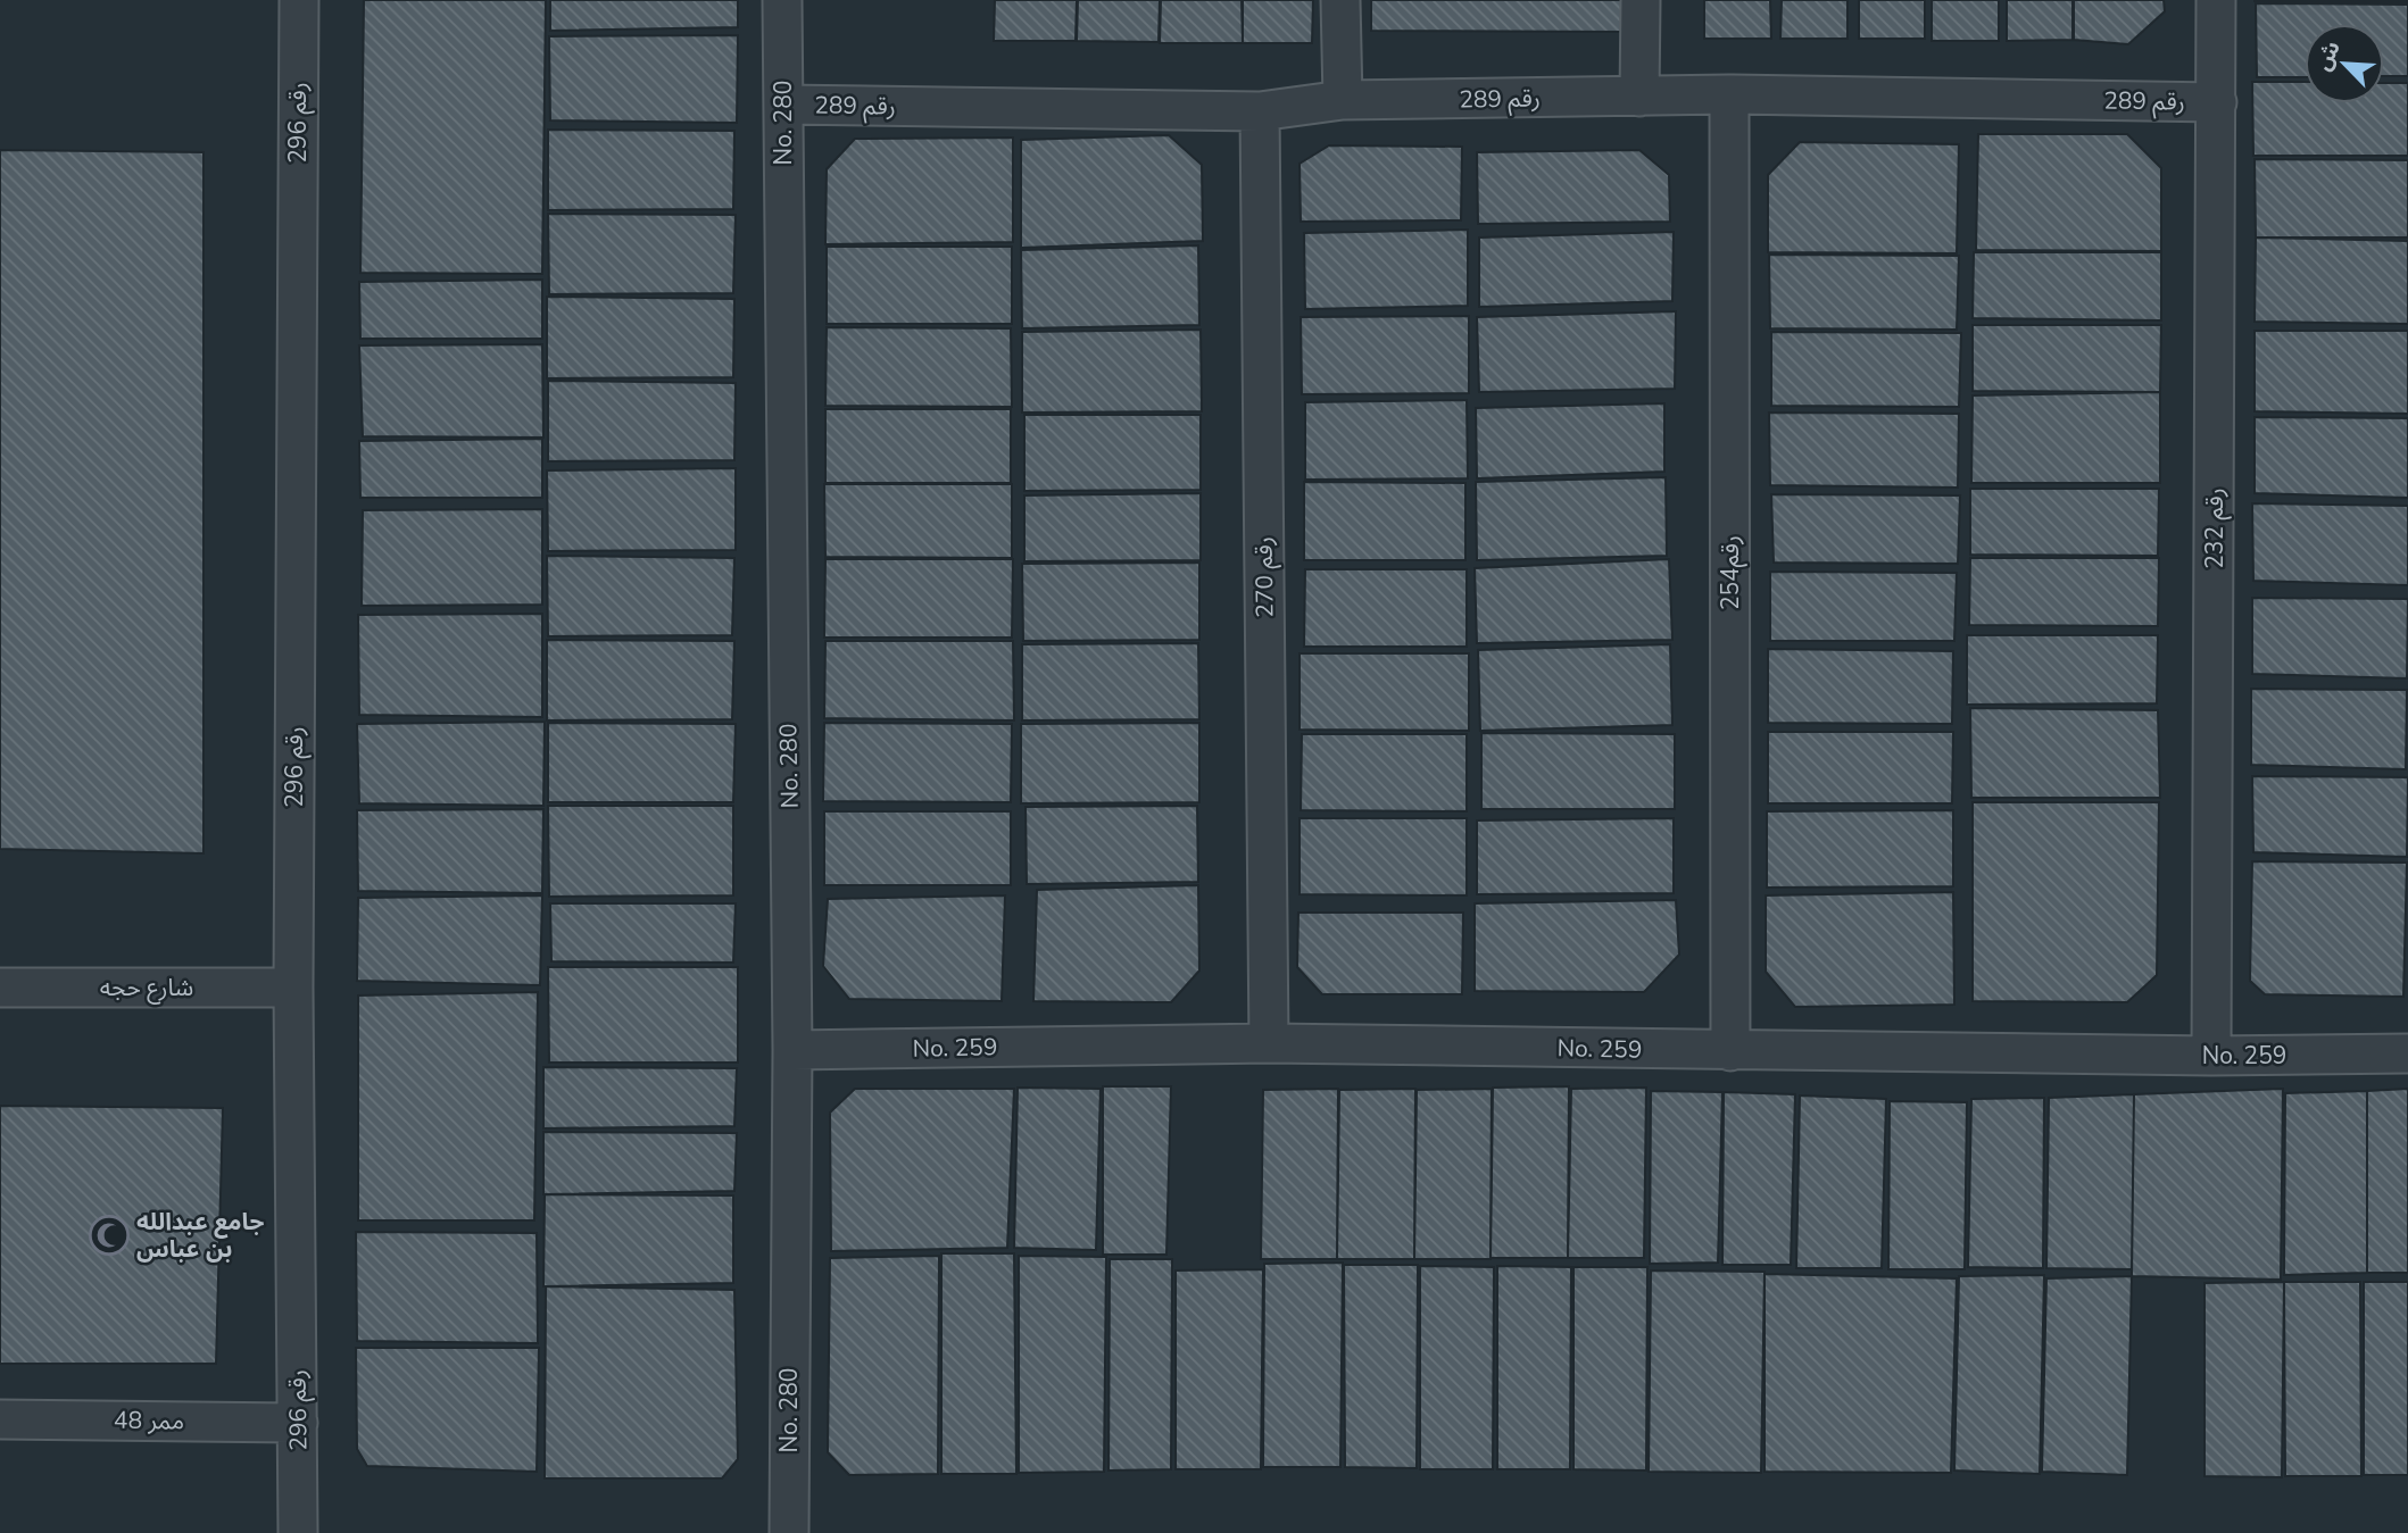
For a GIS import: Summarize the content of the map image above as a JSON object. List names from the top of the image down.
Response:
{
  "streets": {
    "street": [
      "رقم 289",
      "رقم 296",
      "No. 280",
      "رقم 232",
      "رقم254",
      "رقم 270",
      "شارع حجه",
      "No. 259",
      "ممر 48"
    ]
  },
  "crossings": [
    ["رقم 289", "No. 280"],
    ["رقم 289", "رقم 232"],
    ["رقم 289", "رقم254"],
    ["رقم 289", "رقم 270"],
    ["رقم 296", "شارع حجه"],
    ["رقم 296", "ممر 48"],
    ["No. 280", "No. 259"],
    ["رقم 232", "No. 259"],
    ["رقم254", "No. 259"],
    ["رقم 270", "No. 259"]
  ],
  "places": {
    "mosque": ["جامع عبدالله بن عباس"]
  },
  "north": "top left"
}
